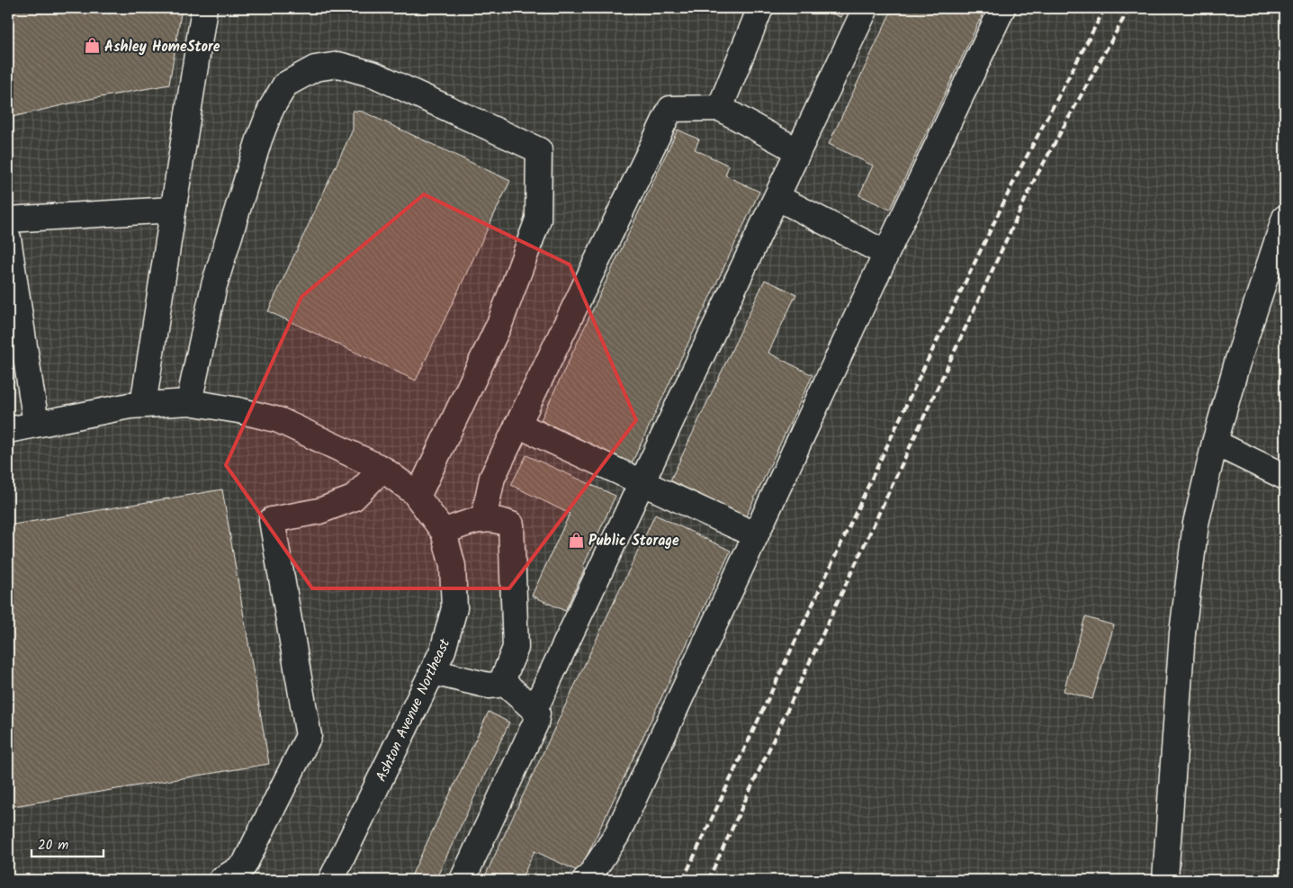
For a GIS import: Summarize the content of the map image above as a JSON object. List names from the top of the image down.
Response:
{
  "streets": {
    "street": ["Ashton Avenue Northeast"]
  },
  "places": {
    "shop": ["Ashley HomeStore", "Public Storage"]
  },
  "scale_bar": "20 m"
}
